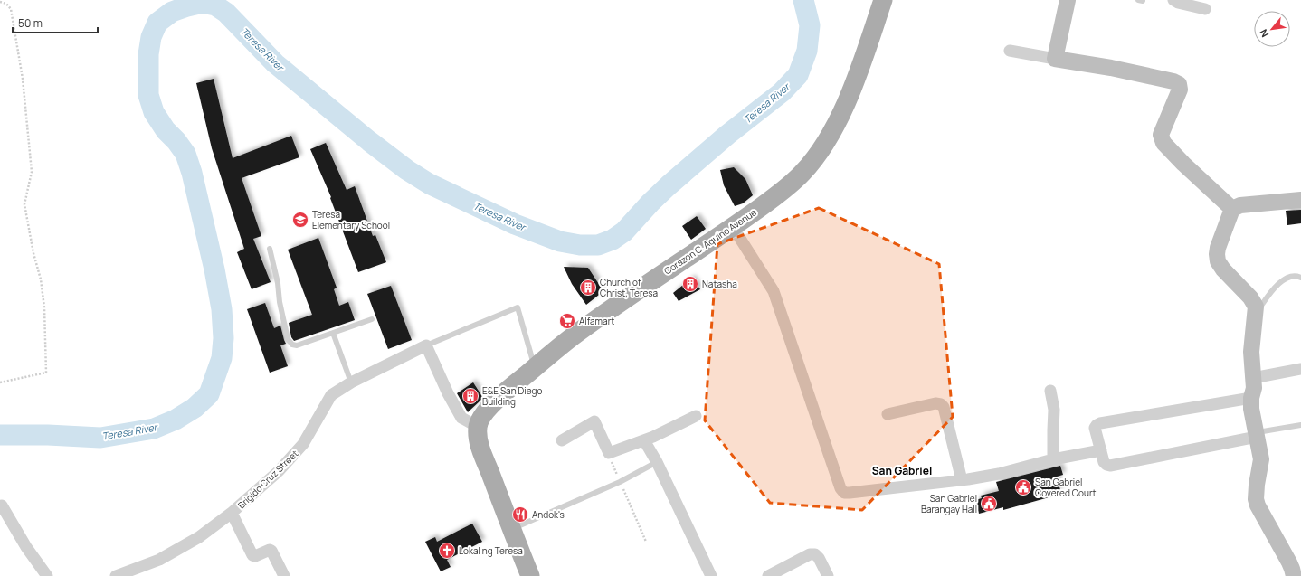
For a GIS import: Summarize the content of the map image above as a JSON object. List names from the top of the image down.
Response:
{
  "streets": {
    "main road": ["Corazon C. Aquino Avenue"],
    "street": ["Brigido Cruz Street"]
  },
  "districts": ["San Gabriel"],
  "water": ["Teresa River"],
  "places": {
    "school or university": ["Teresa Elementary School"],
    "building": ["Natasha", "Church of Christ, Teresa", "E&E San Diego Building"],
    "supermarket": ["Alfamart"],
    "public building": ["San Gabriel Covered Court", "San Gabriel Barangay Hall"],
    "restaurant": ["Andok's"],
    "church": ["Lokal ng Teresa"]
  },
  "scale_bar": "50 m",
  "north": "bottom left"
}
